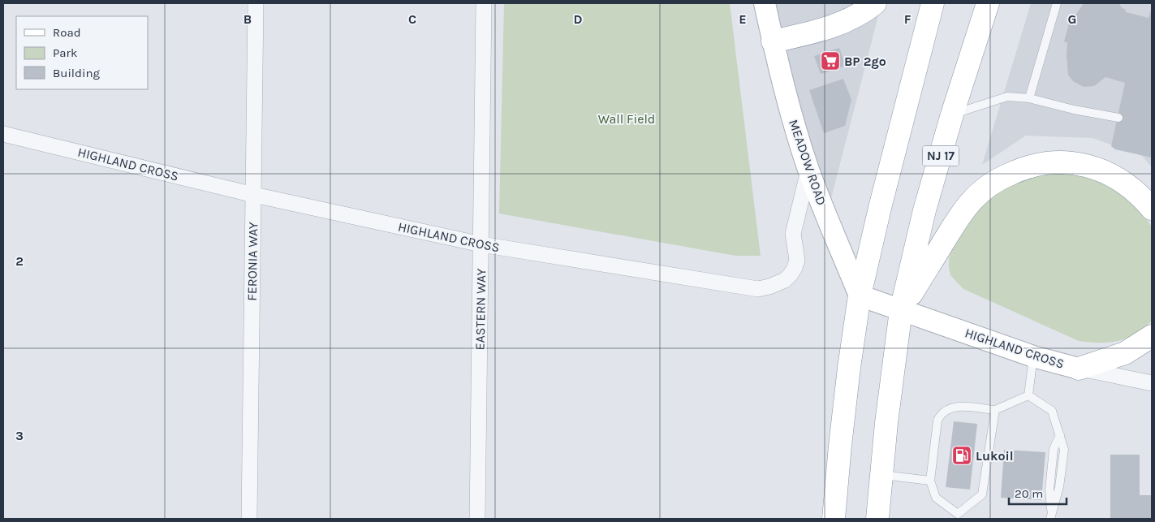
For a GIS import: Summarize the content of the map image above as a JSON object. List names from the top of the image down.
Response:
{
  "streets": {
    "highway": ["NJ 17"],
    "main road": ["MEADOW ROAD", "HIGHLAND CROSS"],
    "street": ["FERONIA WAY", "EASTERN WAY"]
  },
  "crossings": [
    ["NJ 17", "HIGHLAND CROSS"],
    ["MEADOW ROAD", "HIGHLAND CROSS"],
    ["HIGHLAND CROSS", "FERONIA WAY"],
    ["HIGHLAND CROSS", "EASTERN WAY"]
  ],
  "parks": ["Wall Field"],
  "places": {
    "supermarket": ["BP 2go"],
    "fuel station": ["Lukoil"]
  },
  "legend": ["Road", "Park", "Building"],
  "scale_bar": "20 m",
  "grid": {
    "columns": [
      "B",
      "C",
      "D",
      "E",
      "F",
      "G"
    ],
    "rows": ["2", "3"]
  }
}
